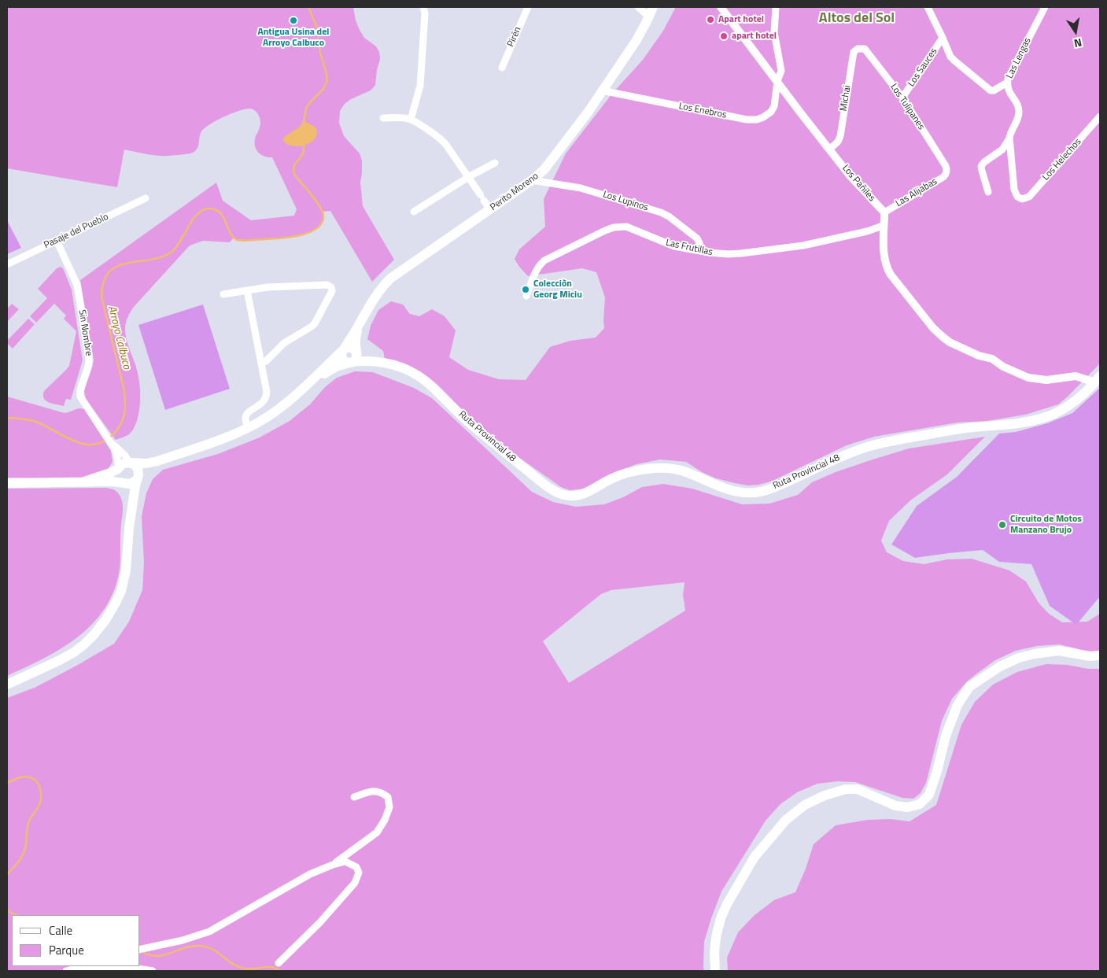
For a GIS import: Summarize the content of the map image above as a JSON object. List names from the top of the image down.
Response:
{
  "streets": {
    "main road": ["Perito Moreno", "Ruta Provincial 48"],
    "street": [
      "Pirén",
      "Las Lengas",
      "Los Sauces",
      "Michai",
      "Los Tulipanes",
      "Los Enebros",
      "Los Helechos",
      "Los Pañiles",
      "Las Alijabas",
      "Los Lupinos",
      "Pasaje del Pueblo",
      "Las Frutillas",
      "Sin Nombre"
    ]
  },
  "crossings": [
    ["Las Lengas", "Los Helechos"],
    ["Los Sauces", "Los Tulipanes"],
    ["Michai", "Los Tulipanes"],
    ["Michai", "Los Pañiles"],
    ["Los Tulipanes", "Las Alijabas"],
    ["Los Enebros", "Los Pañiles"],
    ["Los Enebros", "Perito Moreno"],
    ["Los Pañiles", "Las Alijabas"],
    ["Perito Moreno", "Los Lupinos"],
    ["Perito Moreno", "Ruta Provincial 48"],
    ["Los Lupinos", "Las Frutillas"],
    ["Pasaje del Pueblo", "Sin Nombre"],
    ["Sin Nombre", "Ruta Provincial 48"]
  ],
  "districts": ["Altos del Sol"],
  "water": ["Arroyo Calbuco"],
  "places": [
    "Apart hotel",
    "Antigua Usina del Arroyo Calbuco",
    "apart hotel",
    "Colecciòn Georg Miciu",
    "Circuito de Motos Manzano Brujo"
  ],
  "legend": ["Calle", "Parque"],
  "north": "bottom"
}
